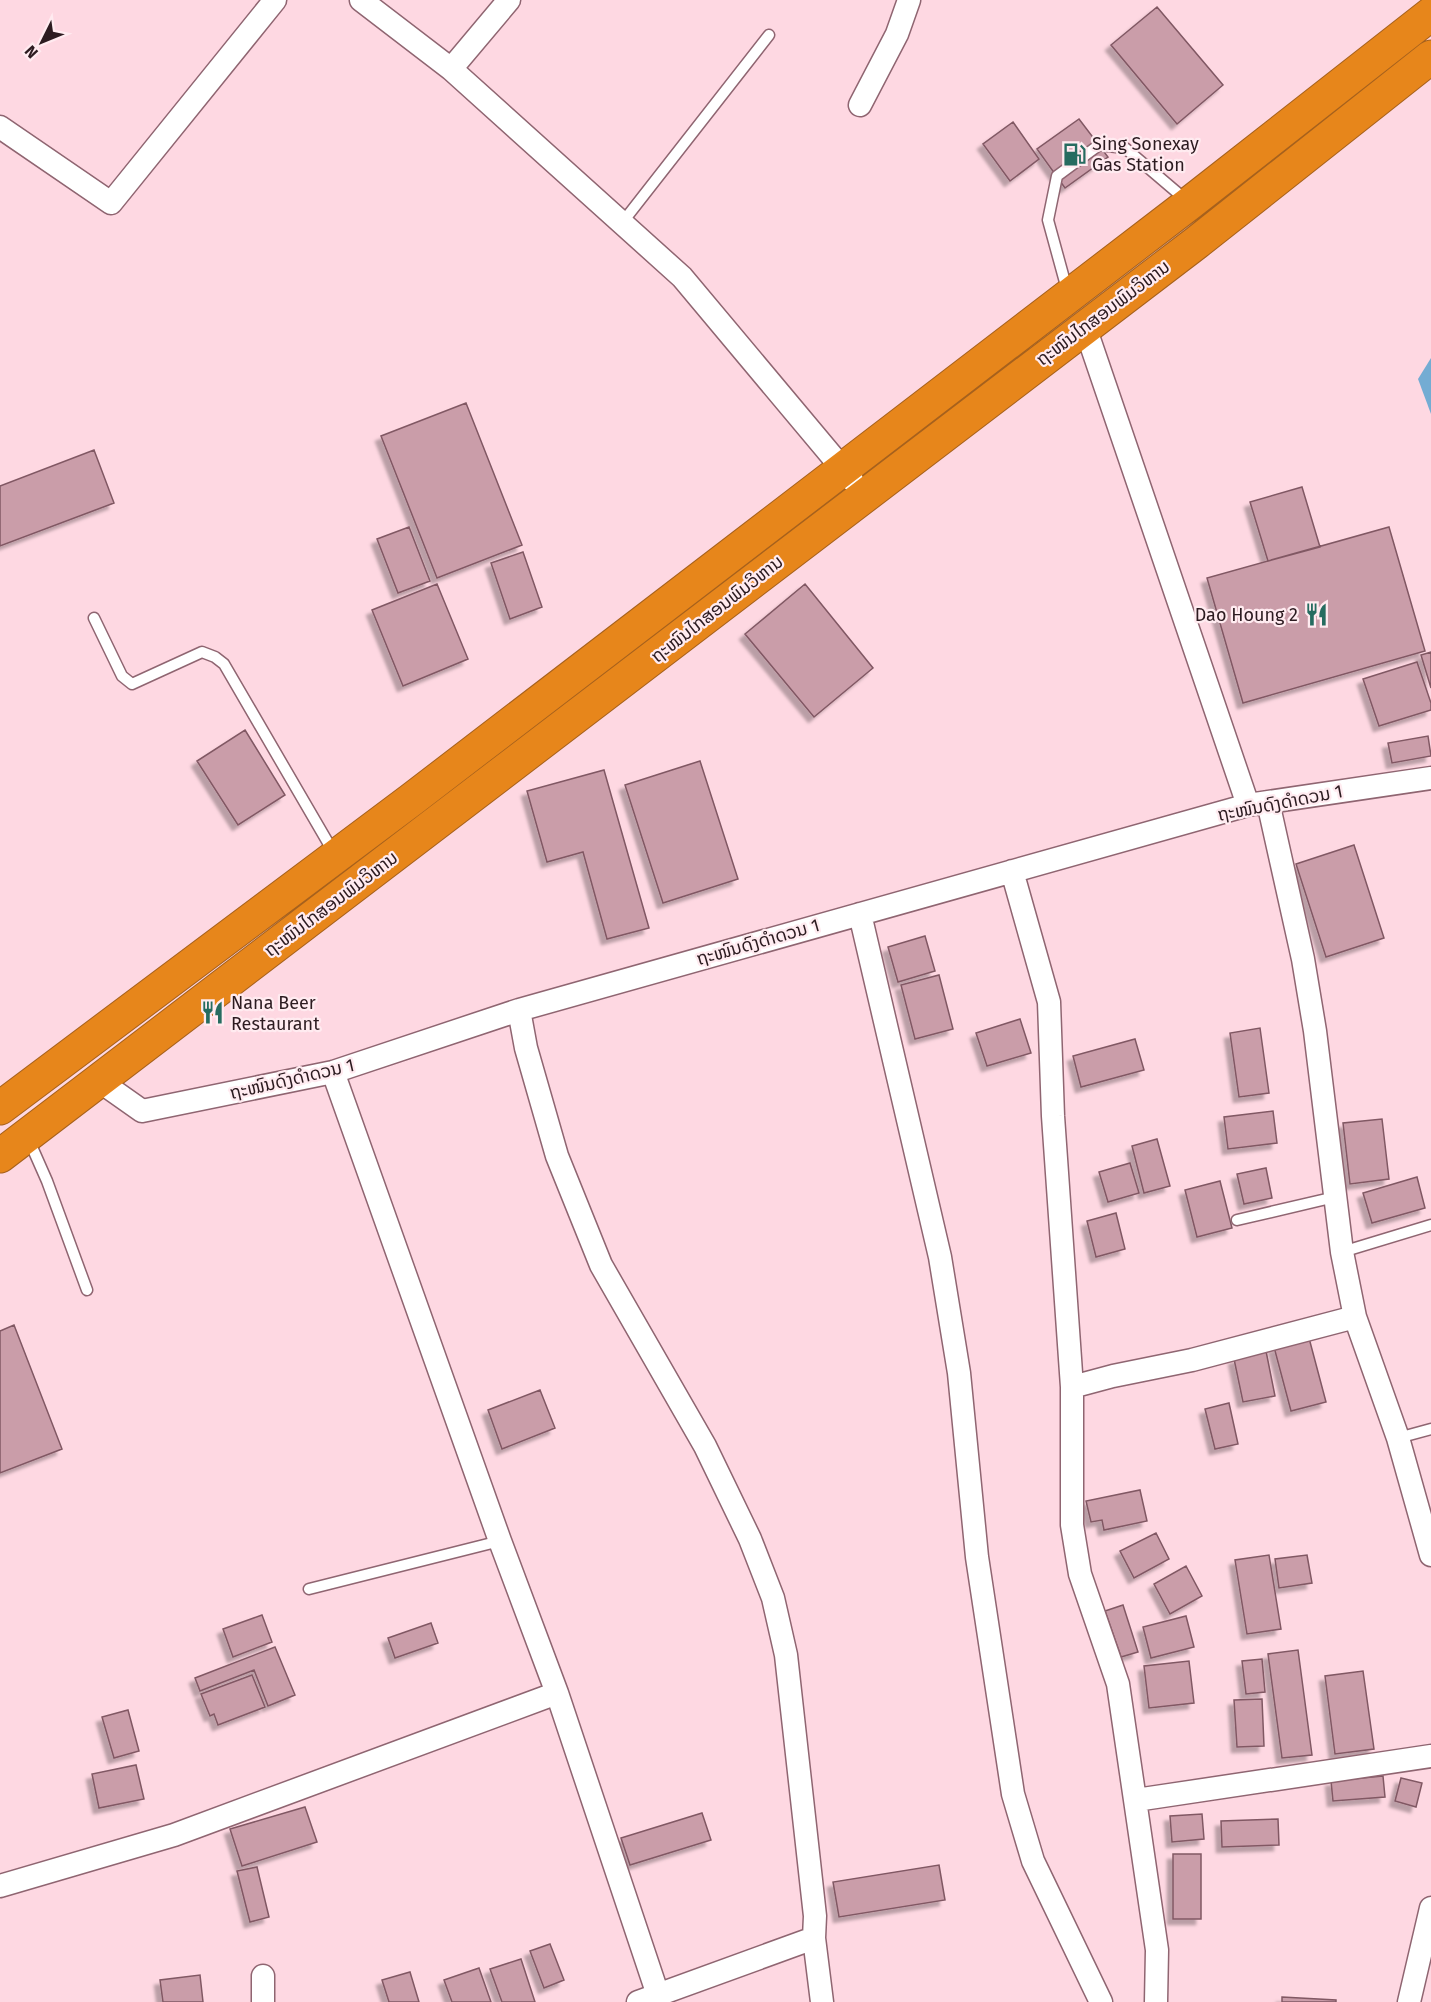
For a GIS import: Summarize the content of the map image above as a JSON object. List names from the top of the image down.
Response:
{
  "streets": {
    "highway": ["ຖະໜົນໄກສອນພົມວິຫານ"],
    "street": ["ຖະໜົນດົງດຳດວນ 1"]
  },
  "crossings": [
    ["ຖະໜົນໄກສອນພົມວິຫານ", "ຖະໜົນດົງດຳດວນ 1"]
  ],
  "places": {
    "fuel station": ["Sing Sonexay Gas Station"],
    "restaurant": ["Dao Houng 2", "Nana Beer Restaurant"]
  },
  "north": "bottom left"
}
